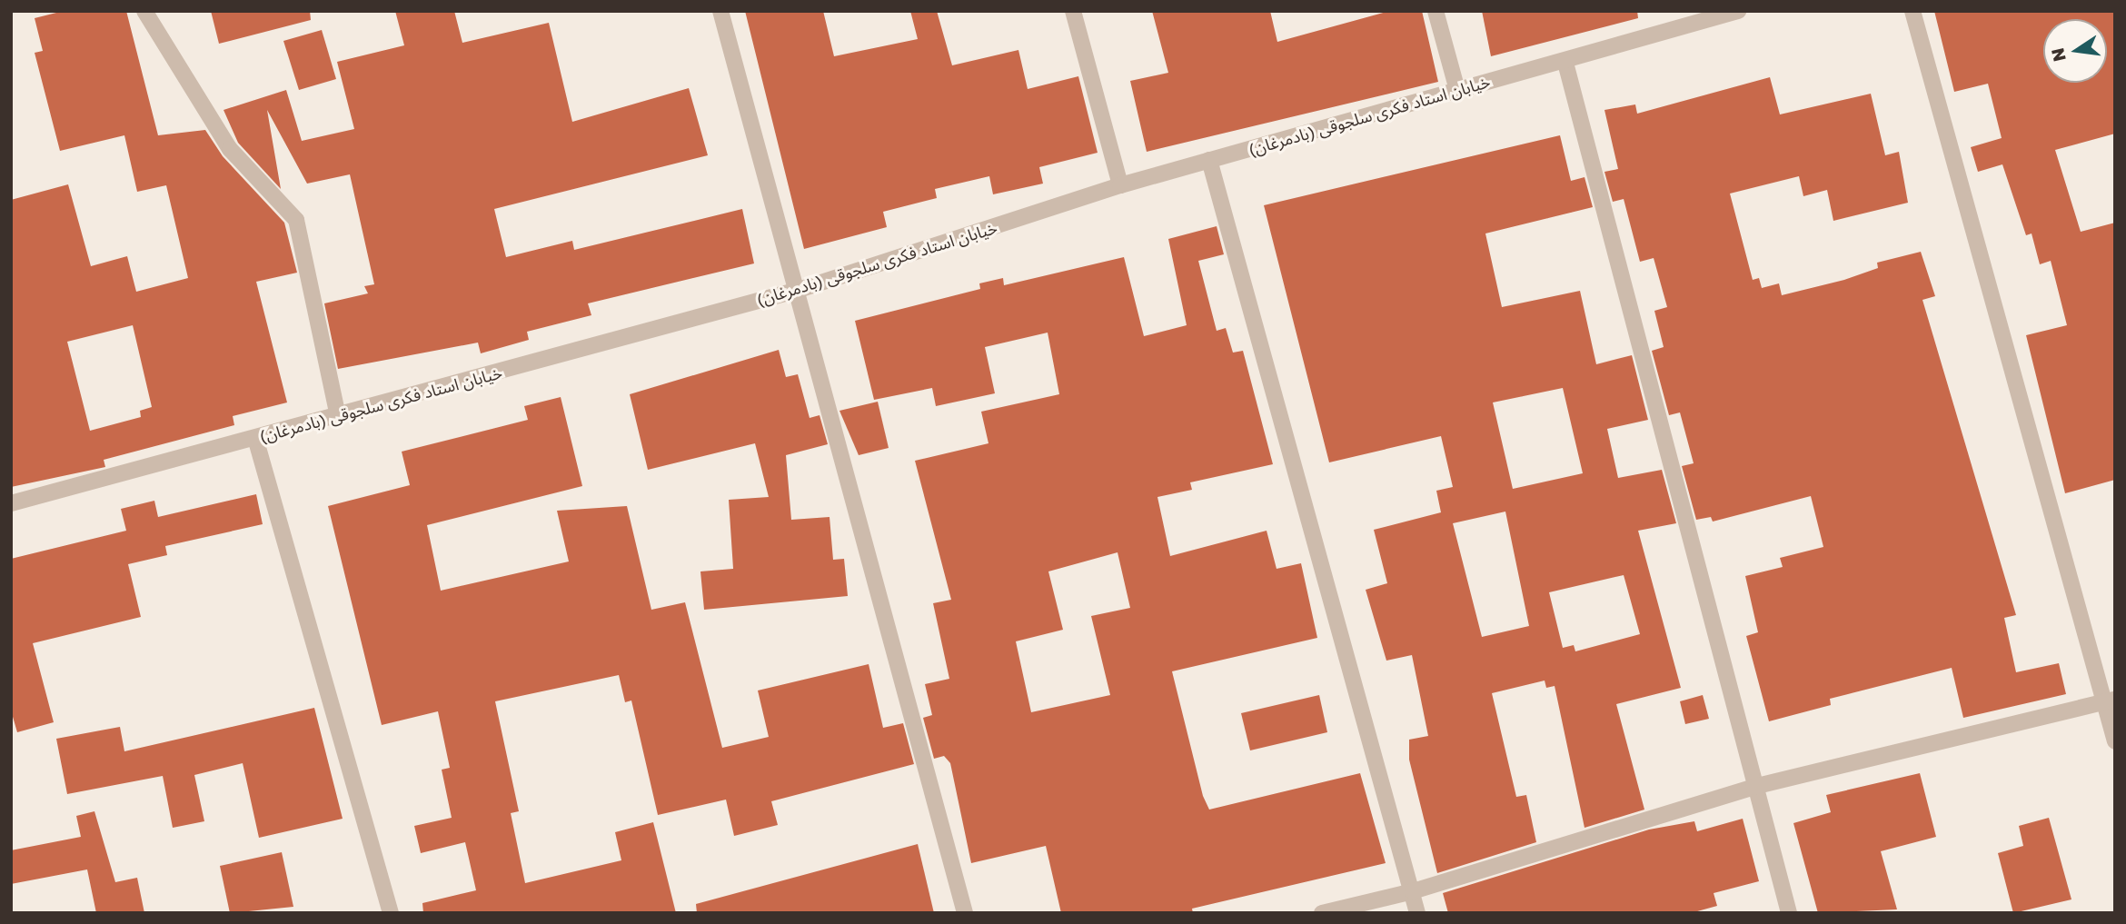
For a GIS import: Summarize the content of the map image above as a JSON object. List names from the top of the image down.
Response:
{
  "streets": {
    "street": ["خیابان استاد فکری سلجوقی (بادمرغان)"]
  },
  "north": "left"
}
